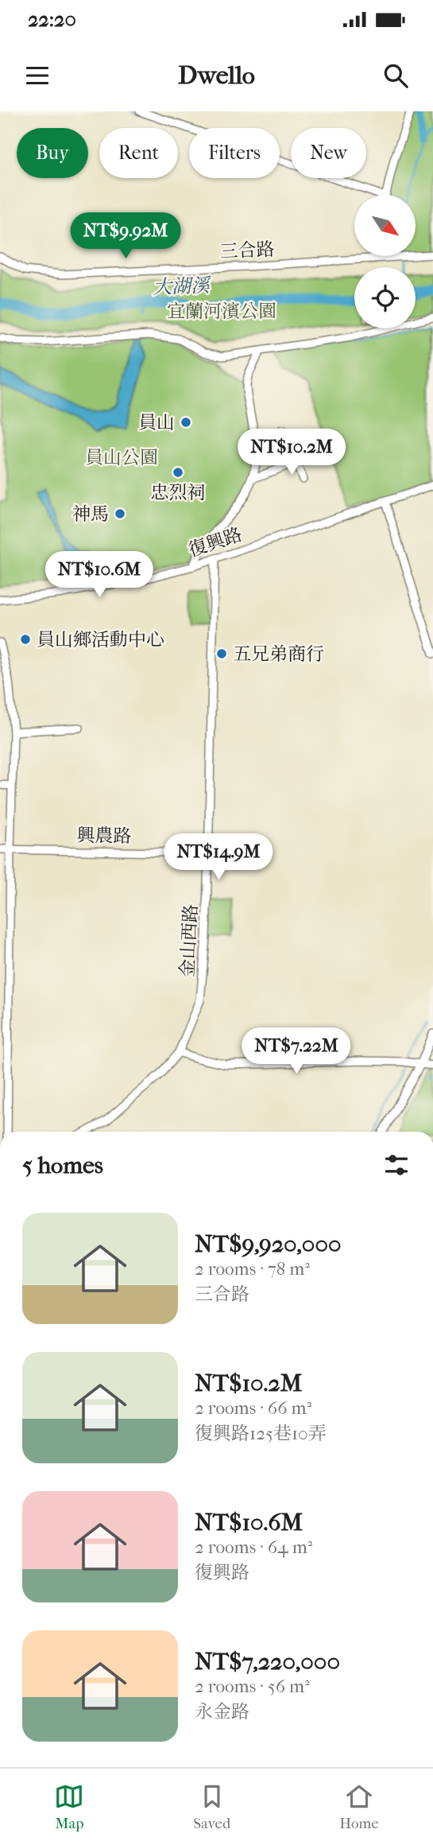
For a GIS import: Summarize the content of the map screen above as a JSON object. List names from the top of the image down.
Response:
{
  "streets": {
    "street": [
      "三合路",
      "復興路",
      "興農路",
      "金山西路"
    ]
  },
  "crossings": [
    ["復興路", "金山西路"],
    ["興農路", "金山西路"]
  ],
  "water": ["大湖溪"],
  "parks": ["宜蘭河濱公園", "員山公園"],
  "places": [
    "員山",
    "忠烈祠",
    "神馬",
    "員山鄉活動中心",
    "五兄弟商行"
  ],
  "north": "bottom right",
  "page": {
    "status": "22:20",
    "header": "Dwello",
    "chip": [
      "Buy",
      "Rent",
      "Filters",
      "New"
    ],
    "price": [
      "NT$9.92M",
      "NT$10.2M",
      "NT$10.6M",
      "NT$14.9M",
      "NT$7.22M"
    ],
    "heading": "5 homes",
    "list": [
      {
        "name": "NT$9,920,000",
        "note": "2 rooms · 78 m² · 三合路"
      },
      {
        "name": "NT$10.2M",
        "note": "2 rooms · 66 m² · 復興路125巷10弄"
      },
      {
        "name": "NT$10.6M",
        "note": "2 rooms · 64 m² · 復興路"
      },
      {
        "name": "NT$7,220,000",
        "note": "2 rooms · 56 m² · 永金路"
      }
    ],
    "tabs": ["Map", "Saved", "Home"]
  }
}
